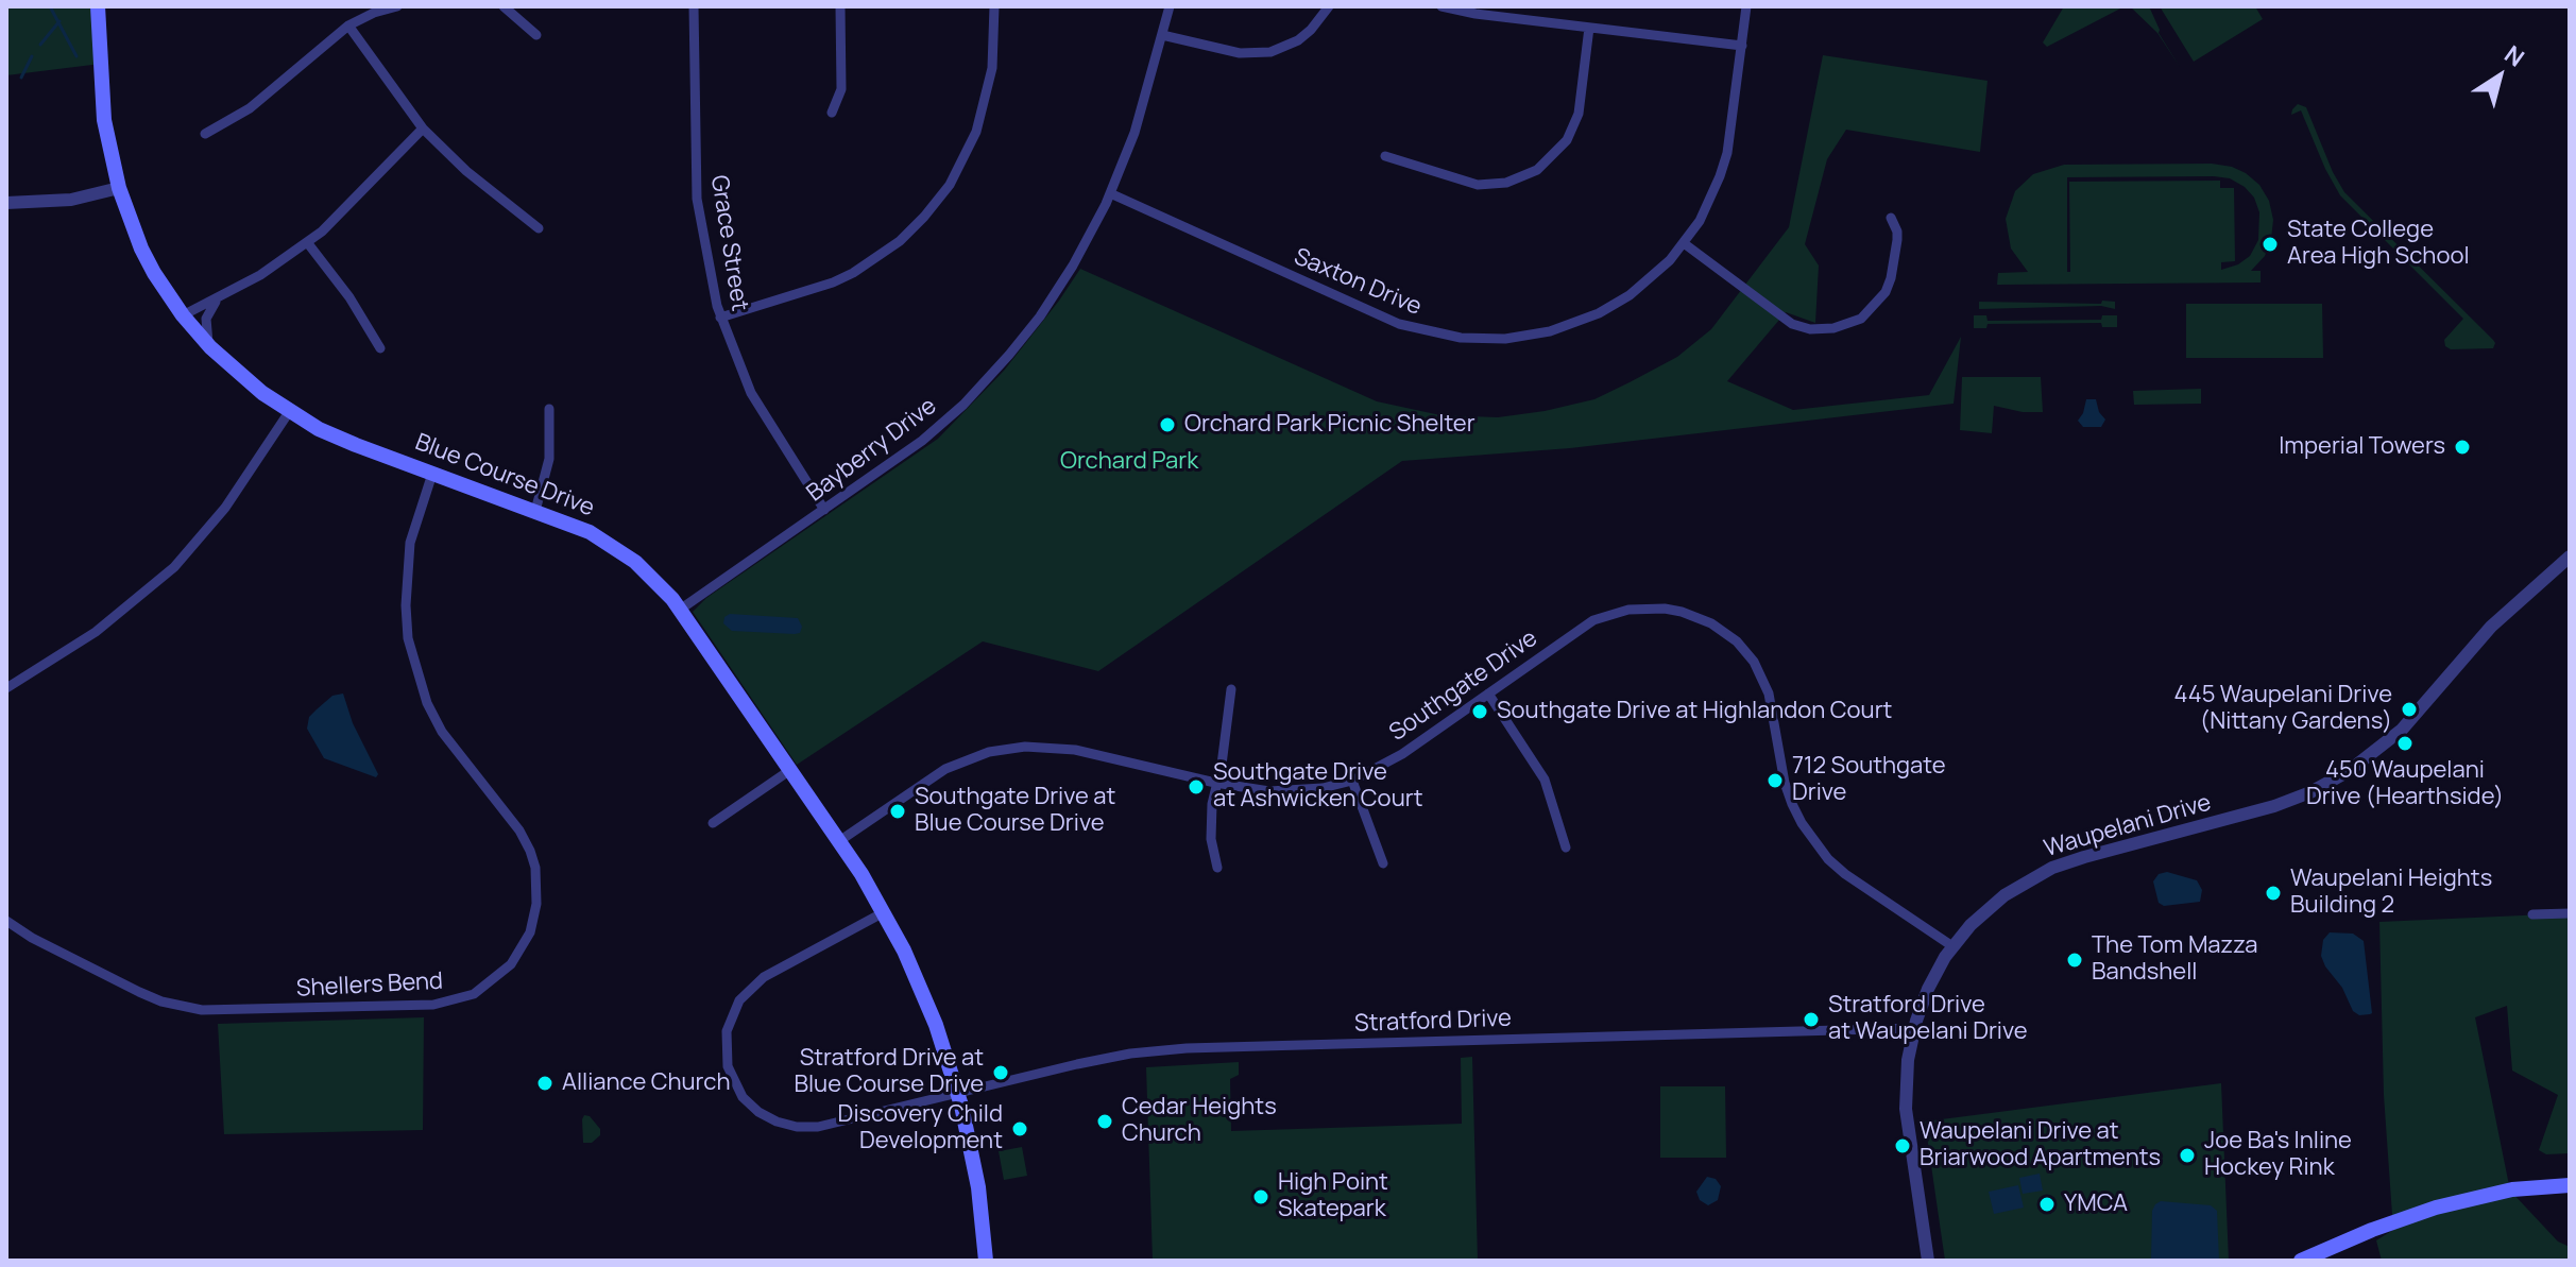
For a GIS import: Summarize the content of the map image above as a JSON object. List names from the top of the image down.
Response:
{
  "streets": {
    "main road": ["Blue Course Drive"],
    "street": [
      "Grace Street",
      "Saxton Drive",
      "Bayberry Drive",
      "Southgate Drive",
      "Waupelani Drive",
      "Shellers Bend",
      "Stratford Drive"
    ]
  },
  "crossings": [
    ["Grace Street", "Bayberry Drive"],
    ["Saxton Drive", "Bayberry Drive"],
    ["Bayberry Drive", "Blue Course Drive"],
    ["Blue Course Drive", "Southgate Drive"],
    ["Blue Course Drive", "Shellers Bend"],
    ["Blue Course Drive", "Stratford Drive"],
    ["Southgate Drive", "Waupelani Drive"],
    ["Waupelani Drive", "Stratford Drive"]
  ],
  "parks": ["Orchard Park"],
  "places": [
    "State College Area High School",
    "Orchard Park Picnic Shelter",
    "Imperial Towers",
    "445 Waupelani Drive (Nittany Gardens)",
    "Southgate Drive at Highlandon Court",
    "450 Waupelani Drive (Hearthside)",
    "712 Southgate Drive",
    "Southgate Drive at Ashwicken Court",
    "Southgate Drive at Blue Course Drive",
    "Waupelani Heights Building 2",
    "The Tom Mazza Bandshell",
    "Stratford Drive at Waupelani Drive",
    "Stratford Drive at Blue Course Drive",
    "Alliance Church",
    "Cedar Heights Church",
    "Discovery Child Development",
    "Waupelani Drive at Briarwood Apartments",
    "Joe Ba's Inline Hockey Rink",
    "High Point Skatepark",
    "YMCA"
  ],
  "north": "top right"
}
